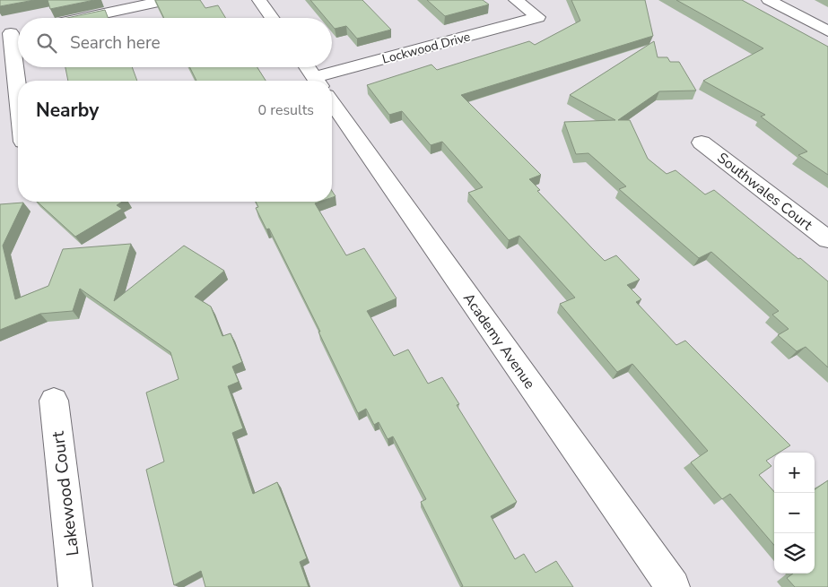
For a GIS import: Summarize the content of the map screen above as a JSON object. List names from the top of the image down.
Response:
{
  "streets": {
    "street": [
      "Lockwood Drive",
      "Southwales Court",
      "Academy Avenue",
      "Lakewood Court"
    ]
  },
  "page": {
    "search": "Search here",
    "heading": ["Nearby", "0 results"],
    "map_buttons": ["+", "−"]
  }
}
